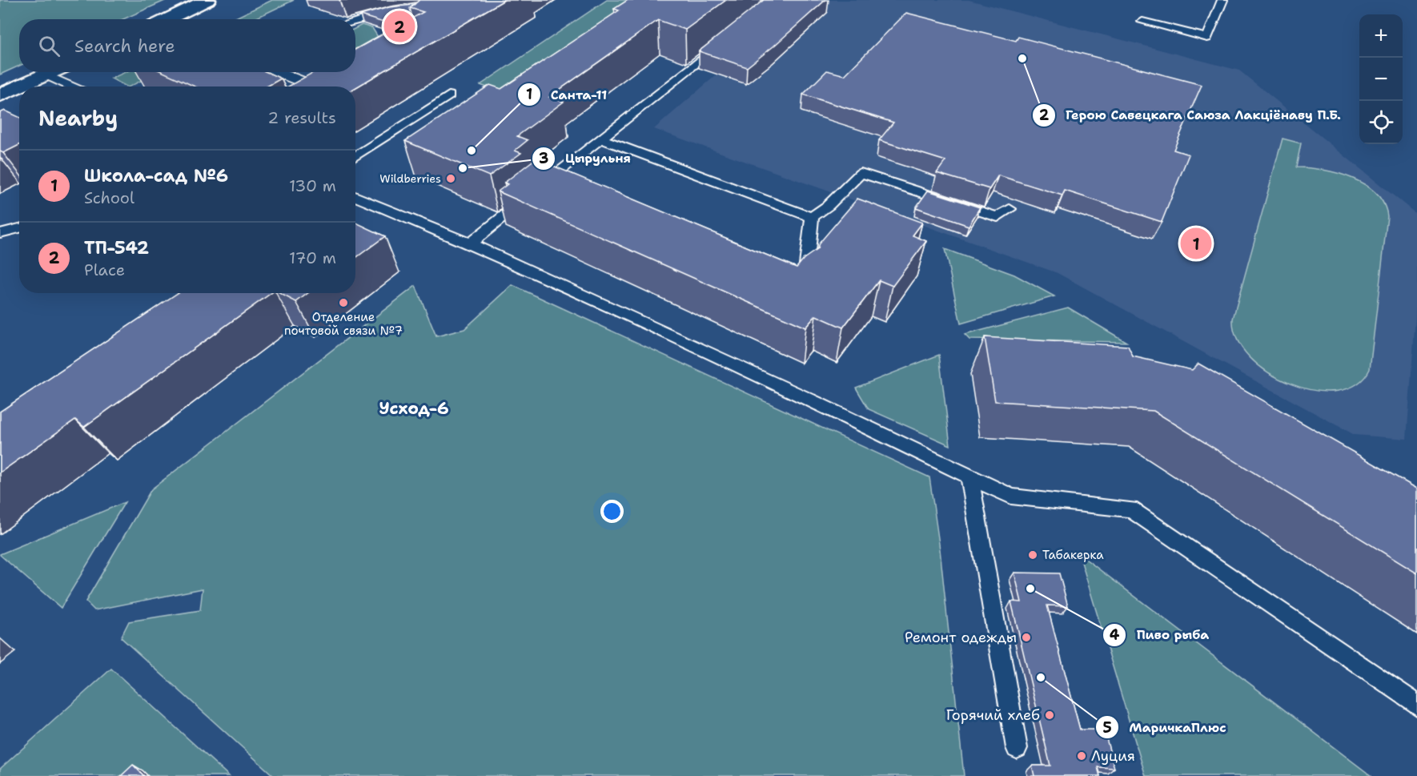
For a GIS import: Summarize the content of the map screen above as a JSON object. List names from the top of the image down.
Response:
{
  "districts": ["Усход-6"],
  "places": [
    "Герою Савецкага Саюза Лакціёнаву П.Б.",
    "Санта-11",
    "Цырульня",
    "Wildberries",
    "Отделение почтовой связи №7",
    "Табакерка",
    "Пиво рыба",
    "Ремонт одежды",
    "МаричкаПлюс",
    "Горячий хлеб",
    "Луция"
  ],
  "page": {
    "pins": ["2", "1"],
    "map_buttons": ["+", "−"],
    "search": "Search here",
    "heading": ["Nearby", "2 results"],
    "list": [
      {
        "mark": "1",
        "name": "Школа-сад №6",
        "note": "School",
        "value": "130 m"
      },
      {
        "mark": "2",
        "name": "ТП-542",
        "note": "Place",
        "value": "170 m"
      }
    ]
  }
}
